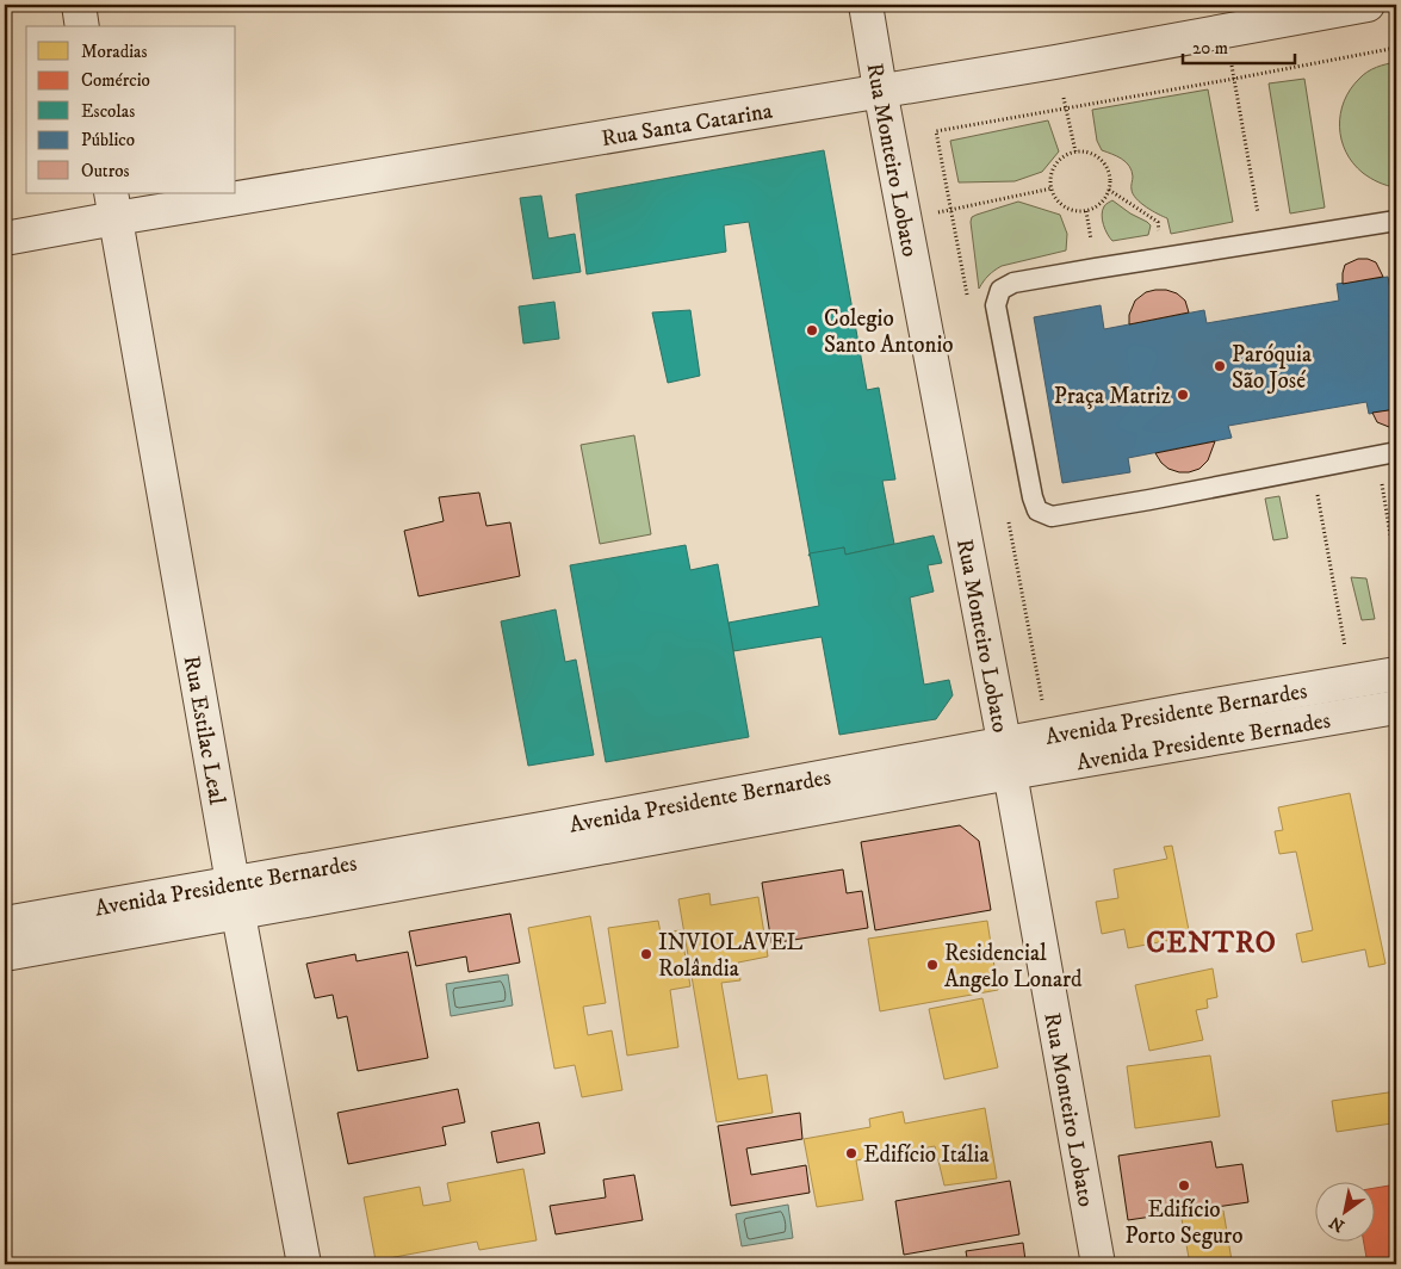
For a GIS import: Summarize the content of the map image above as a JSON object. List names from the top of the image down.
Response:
{
  "streets": {
    "street": [
      "Rua Santa Catarina",
      "Rua Monteiro Lobato",
      "Avenida Presidente Bernardes",
      "Rua Estilac Leal",
      "Avenida Presidente Bernades"
    ]
  },
  "crossings": [
    ["Rua Santa Catarina", "Rua Monteiro Lobato"],
    ["Rua Santa Catarina", "Rua Estilac Leal"],
    ["Rua Monteiro Lobato", "Avenida Presidente Bernardes"],
    ["Rua Monteiro Lobato", "Avenida Presidente Bernades"],
    ["Avenida Presidente Bernardes", "Rua Estilac Leal"],
    ["Avenida Presidente Bernardes", "Avenida Presidente Bernades"]
  ],
  "districts": ["CENTRO"],
  "places": [
    "Colegio Santo Antonio",
    "Paróquia São José",
    "Praça Matriz",
    "INVIOLAVEL Rolândia",
    "Residencial Angelo Lonard",
    "Edifício Itália",
    "Edifício Porto Seguro"
  ],
  "legend": [
    "Moradias",
    "Comércio",
    "Escolas",
    "Público",
    "Outros"
  ],
  "scale_bar": "20 m",
  "north": "bottom left"
}
